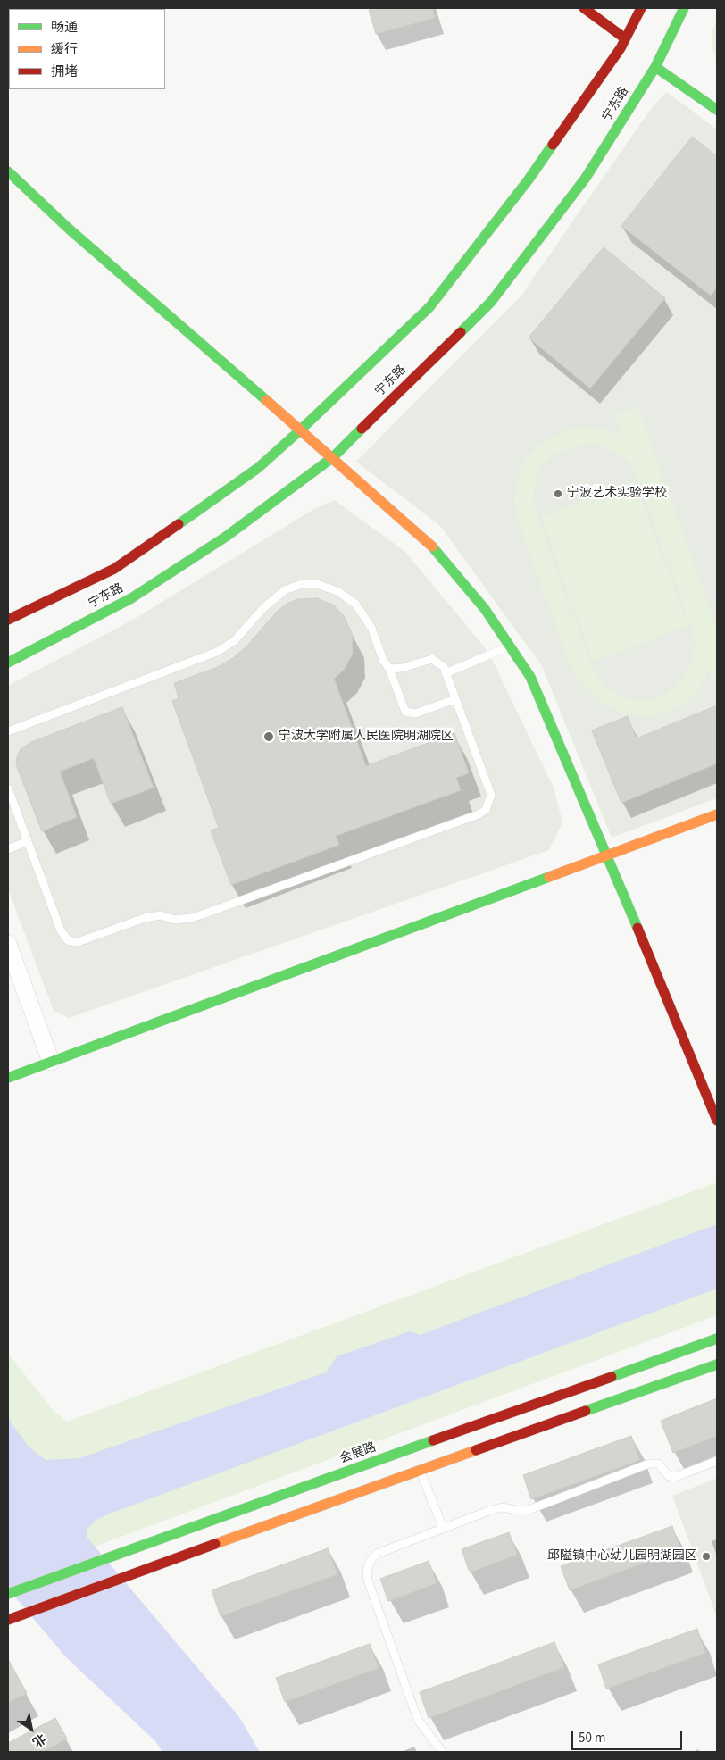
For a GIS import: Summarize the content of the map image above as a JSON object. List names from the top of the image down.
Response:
{
  "streets": {
    "street": ["宁东路", "会展路"]
  },
  "places": ["宁波艺术实验学校", "宁波大学附属人民医院明湖院区", "邱隘镇中心幼儿园明湖园区"],
  "legend": ["畅通", "缓行", "拥堵"],
  "scale_bar": "50 m",
  "north": "bottom right"
}
